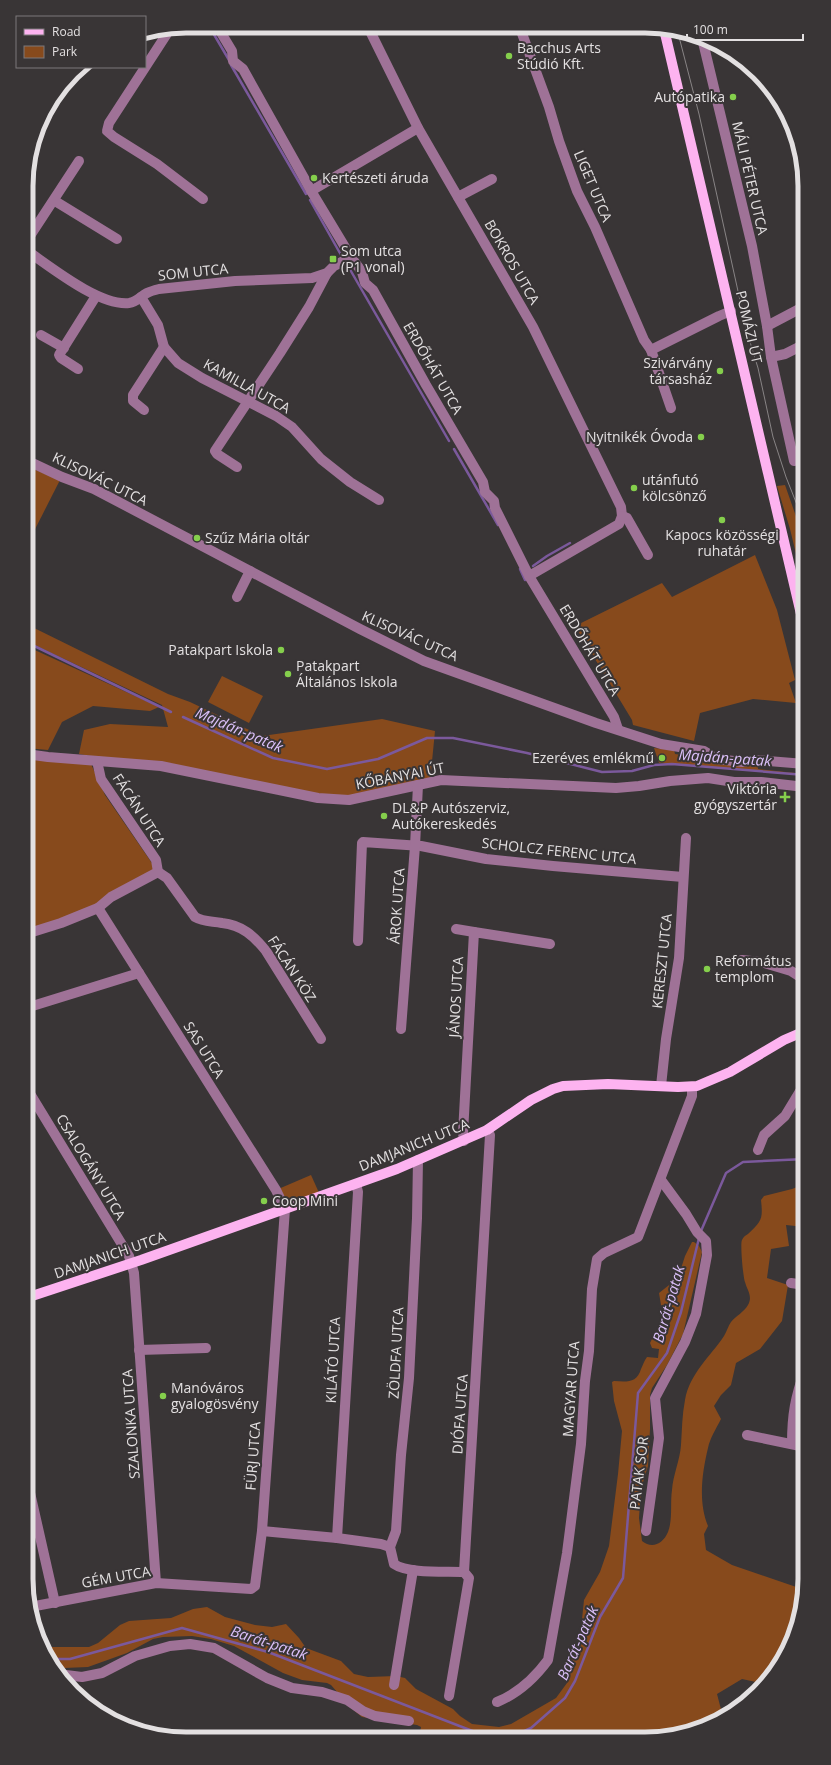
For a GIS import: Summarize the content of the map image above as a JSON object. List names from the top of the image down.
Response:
{
  "streets": {
    "main road": ["POMÁZI ÚT", "DAMJANICH UTCA"],
    "street": [
      "MÁLI PÉTER UTCA",
      "LIGET UTCA",
      "BOKROS UTCA",
      "SOM UTCA",
      "ERDŐHÁT UTCA",
      "KAMILLA UTCA",
      "KLISOVÁC UTCA",
      "KŐBÁNYAI ÚT",
      "FÁCÁN UTCA",
      "SCHOLCZ FERENC UTCA",
      "ÁROK UTCA",
      "KERESZT UTCA",
      "FÁCÁN KÖZ",
      "JÁNOS UTCA",
      "SAS UTCA",
      "CSALOGÁNY UTCA",
      "ZÖLDFA UTCA",
      "KILÁTÓ UTCA",
      "MAGYAR UTCA",
      "DIÓFA UTCA",
      "SZALONKA UTCA",
      "FÜRJ UTCA",
      "PATAK SOR",
      "GÉM UTCA"
    ]
  },
  "crossings": [
    ["SOM UTCA", "ERDŐHÁT UTCA"],
    ["SOM UTCA", "KAMILLA UTCA"],
    ["ERDŐHÁT UTCA", "KLISOVÁC UTCA"],
    ["KŐBÁNYAI ÚT", "FÁCÁN UTCA"],
    ["KŐBÁNYAI ÚT", "ÁROK UTCA"],
    ["FÁCÁN UTCA", "FÁCÁN KÖZ"],
    ["SCHOLCZ FERENC UTCA", "ÁROK UTCA"],
    ["SCHOLCZ FERENC UTCA", "KERESZT UTCA"],
    ["KERESZT UTCA", "DAMJANICH UTCA"],
    ["JÁNOS UTCA", "DAMJANICH UTCA"],
    ["SAS UTCA", "DAMJANICH UTCA"],
    ["SAS UTCA", "FÜRJ UTCA"],
    ["DAMJANICH UTCA", "CSALOGÁNY UTCA"],
    ["DAMJANICH UTCA", "ZÖLDFA UTCA"],
    ["DAMJANICH UTCA", "KILÁTÓ UTCA"],
    ["DAMJANICH UTCA", "MAGYAR UTCA"],
    ["DAMJANICH UTCA", "DIÓFA UTCA"],
    ["DAMJANICH UTCA", "SZALONKA UTCA"],
    ["DAMJANICH UTCA", "FÜRJ UTCA"],
    ["CSALOGÁNY UTCA", "SZALONKA UTCA"],
    ["MAGYAR UTCA", "PATAK SOR"],
    ["SZALONKA UTCA", "GÉM UTCA"],
    ["FÜRJ UTCA", "GÉM UTCA"]
  ],
  "water": ["Majdán-patak", "Barát-patak"],
  "places": {
    "other": [
      "Bacchus Arts Stúdió Kft.",
      "Autópatika",
      "Kertészeti áruda",
      "Szivárvány társasház",
      "Nyitnikék Óvoda",
      "utánfutó kölcsönző",
      "Kapocs közösségi ruhatár",
      "Szűz Mária oltár",
      "Patakpart Iskola",
      "Patakpart Általános Iskola",
      "Ezeréves emlékmű",
      "DL&P Autószerviz, Autókereskedés",
      "Református templom",
      "Coop Mini",
      "Manóváros gyalogösvény"
    ],
    "transit": ["Som utca (P1 vonal)"],
    "health": ["Viktória gyógyszertár"]
  },
  "legend": ["Road", "Park"],
  "scale_bar": "100 m"
}
